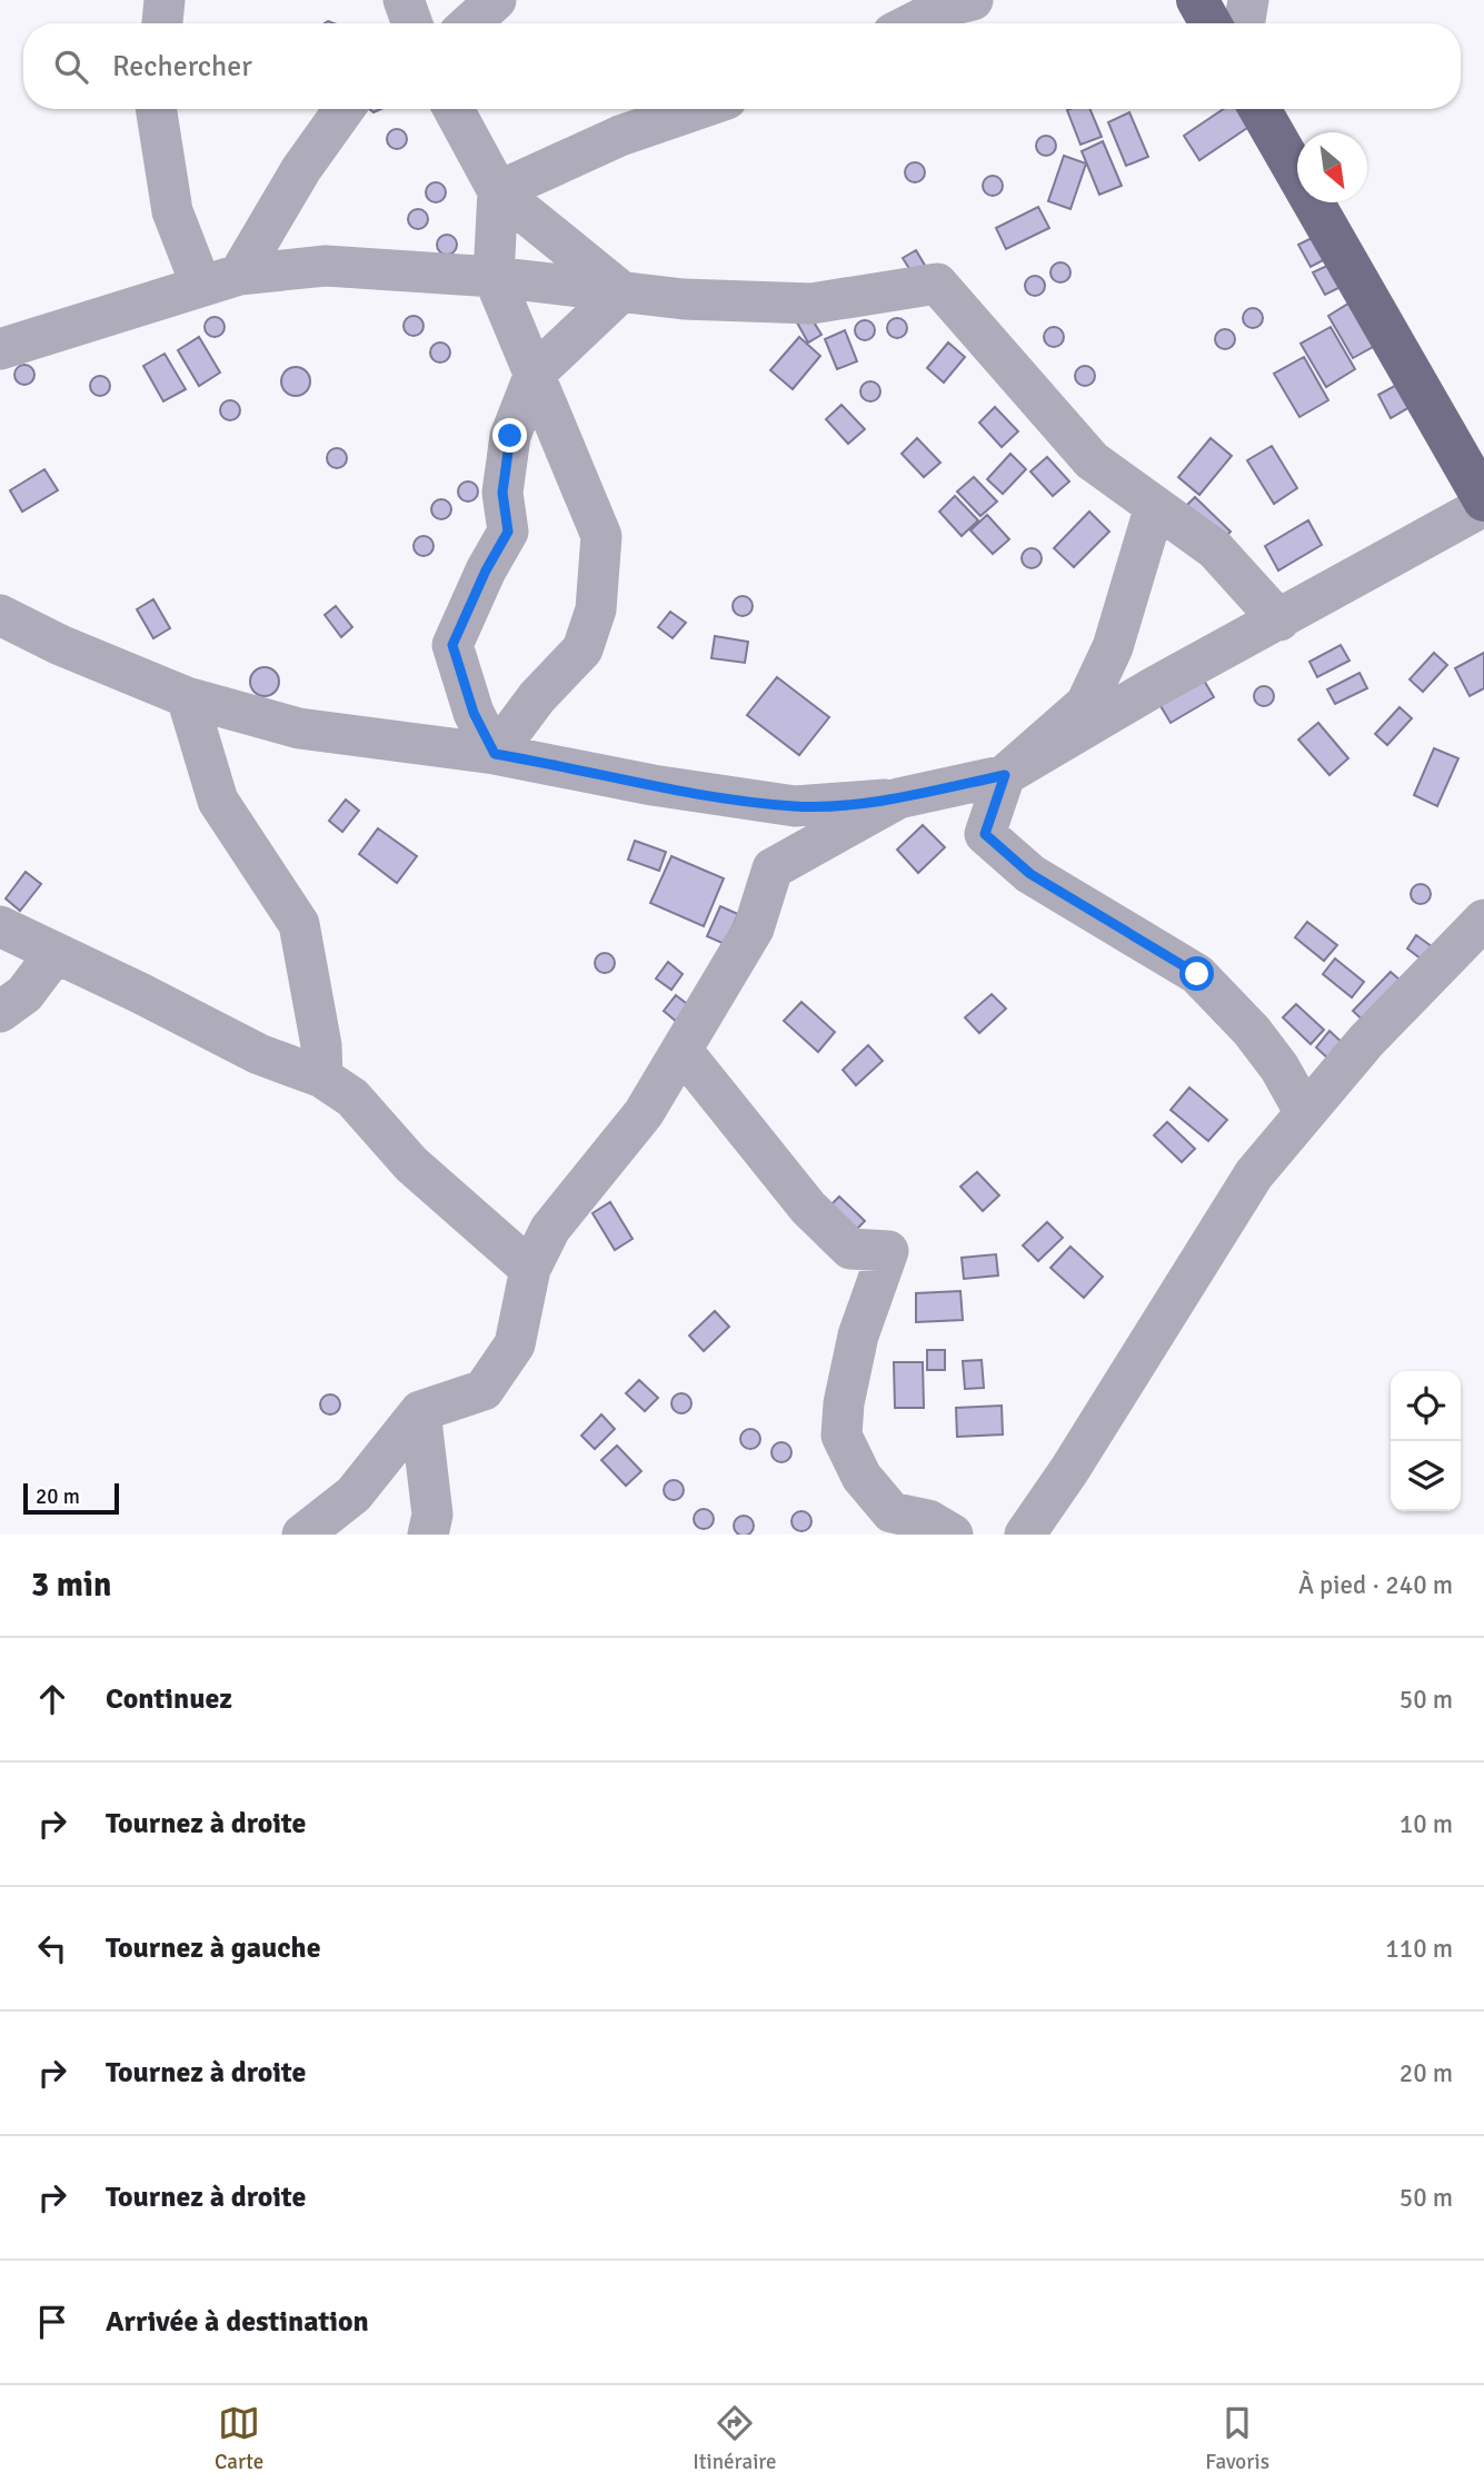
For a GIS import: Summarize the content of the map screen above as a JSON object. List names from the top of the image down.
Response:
{
  "scale_bar": "20 m",
  "north": "bottom right",
  "page": {
    "search": "Rechercher",
    "scale": "20 m",
    "heading": ["3 min", "À pied · 240 m"],
    "list": [
      ["Continuez", "50 m"],
      ["Tournez à droite", "10 m"],
      ["Tournez à gauche", "110 m"],
      ["Tournez à droite", "20 m"],
      ["Tournez à droite", "50 m"],
      "Arrivée à destination"
    ],
    "nav": ["Carte", "Itinéraire", "Favoris"]
  }
}
